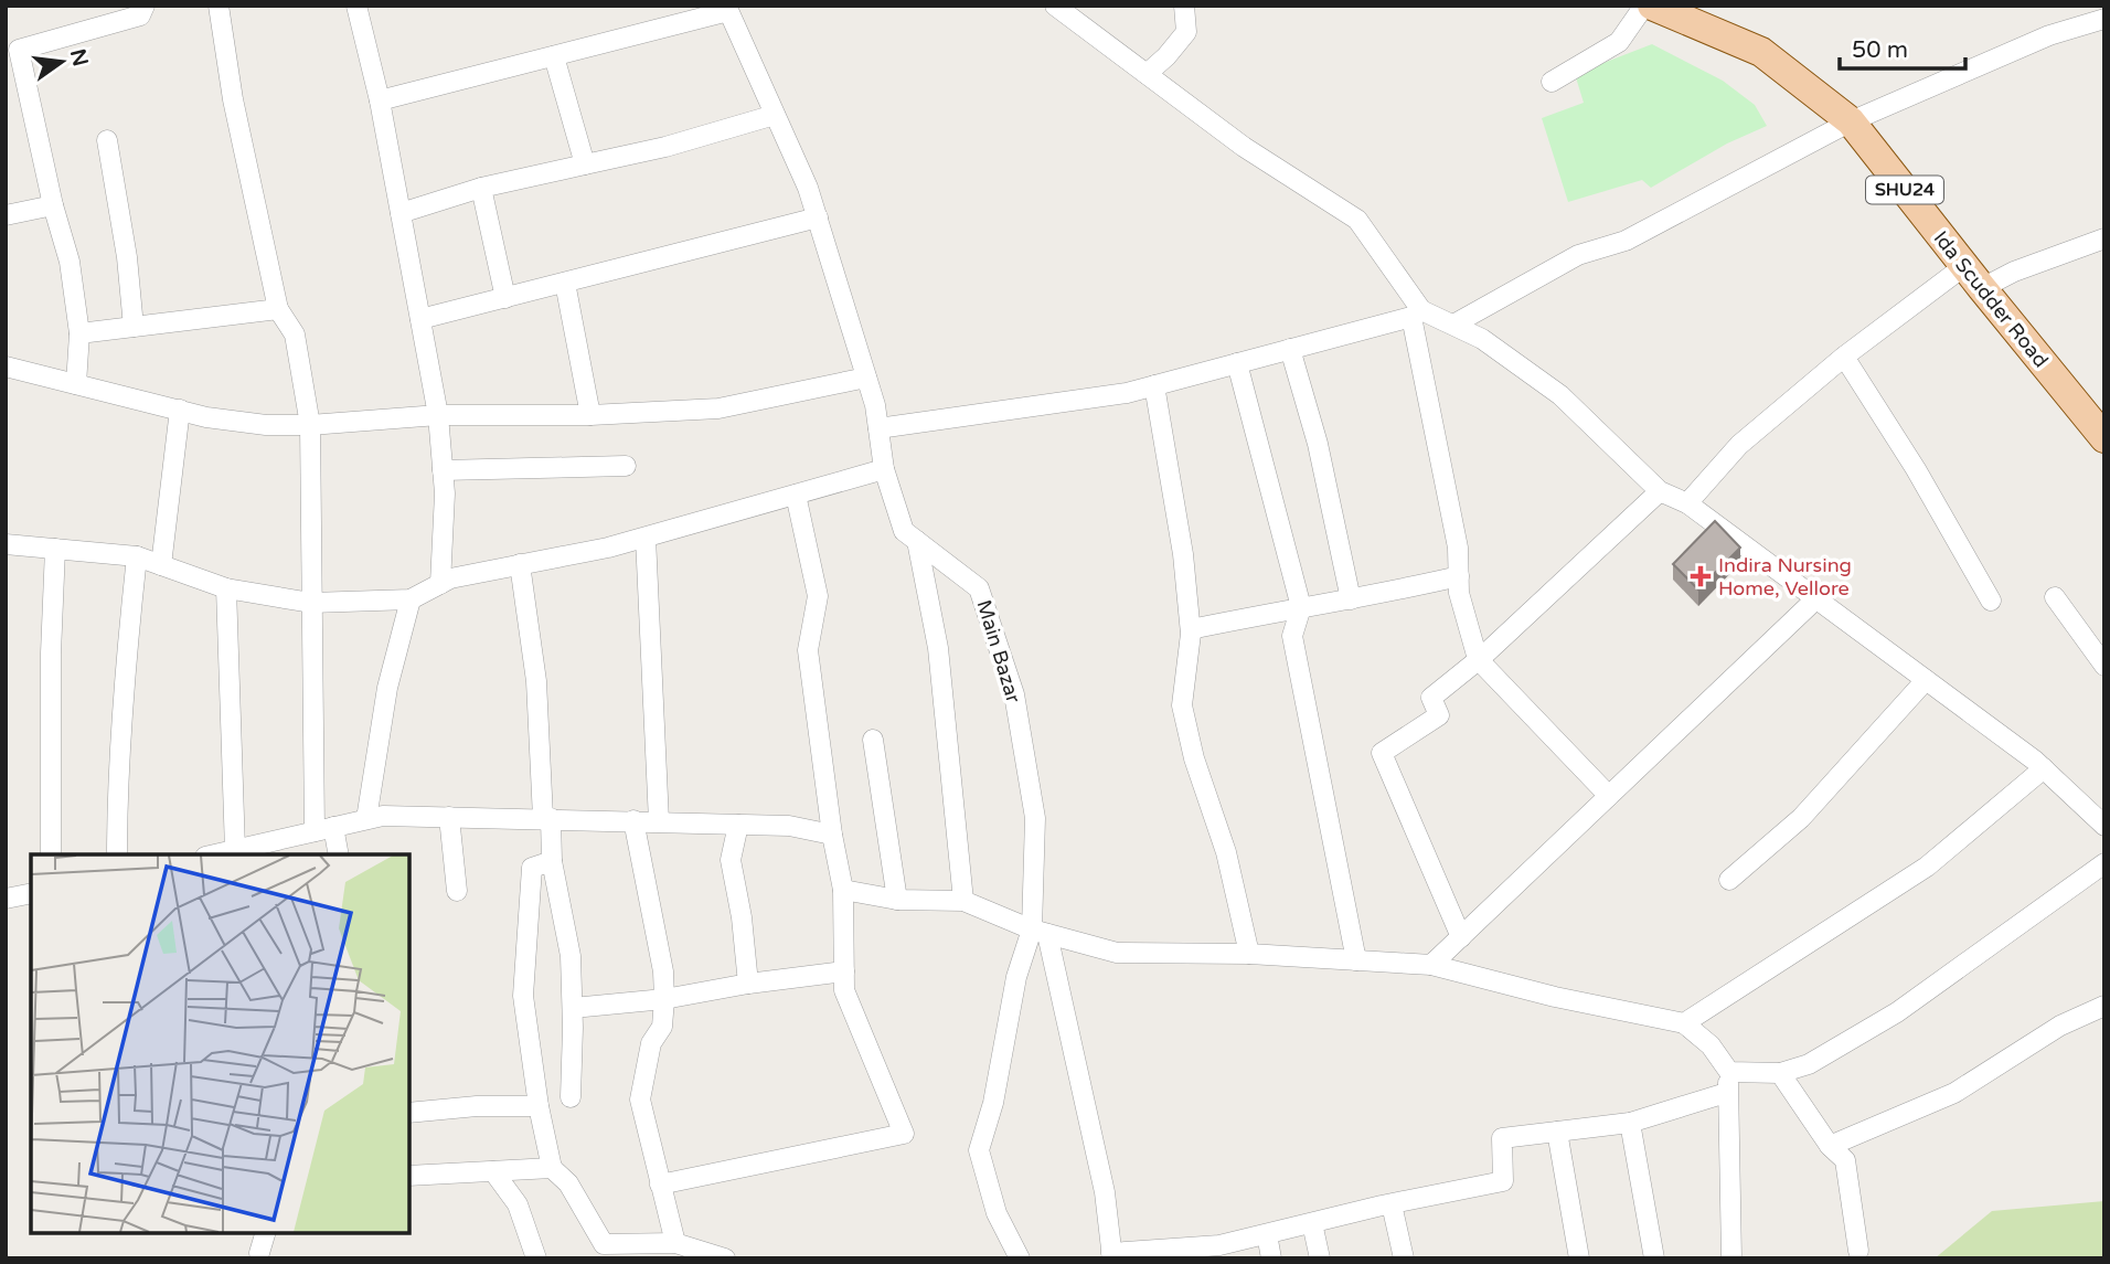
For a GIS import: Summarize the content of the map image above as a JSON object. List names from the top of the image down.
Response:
{
  "streets": {
    "main road": ["SHU24", "Ida Scudder Road"],
    "street": ["Main Bazar"]
  },
  "places": {
    "health": ["Indira Nursing Home, Vellore"]
  },
  "scale_bar": "50 m",
  "north": "right"
}
